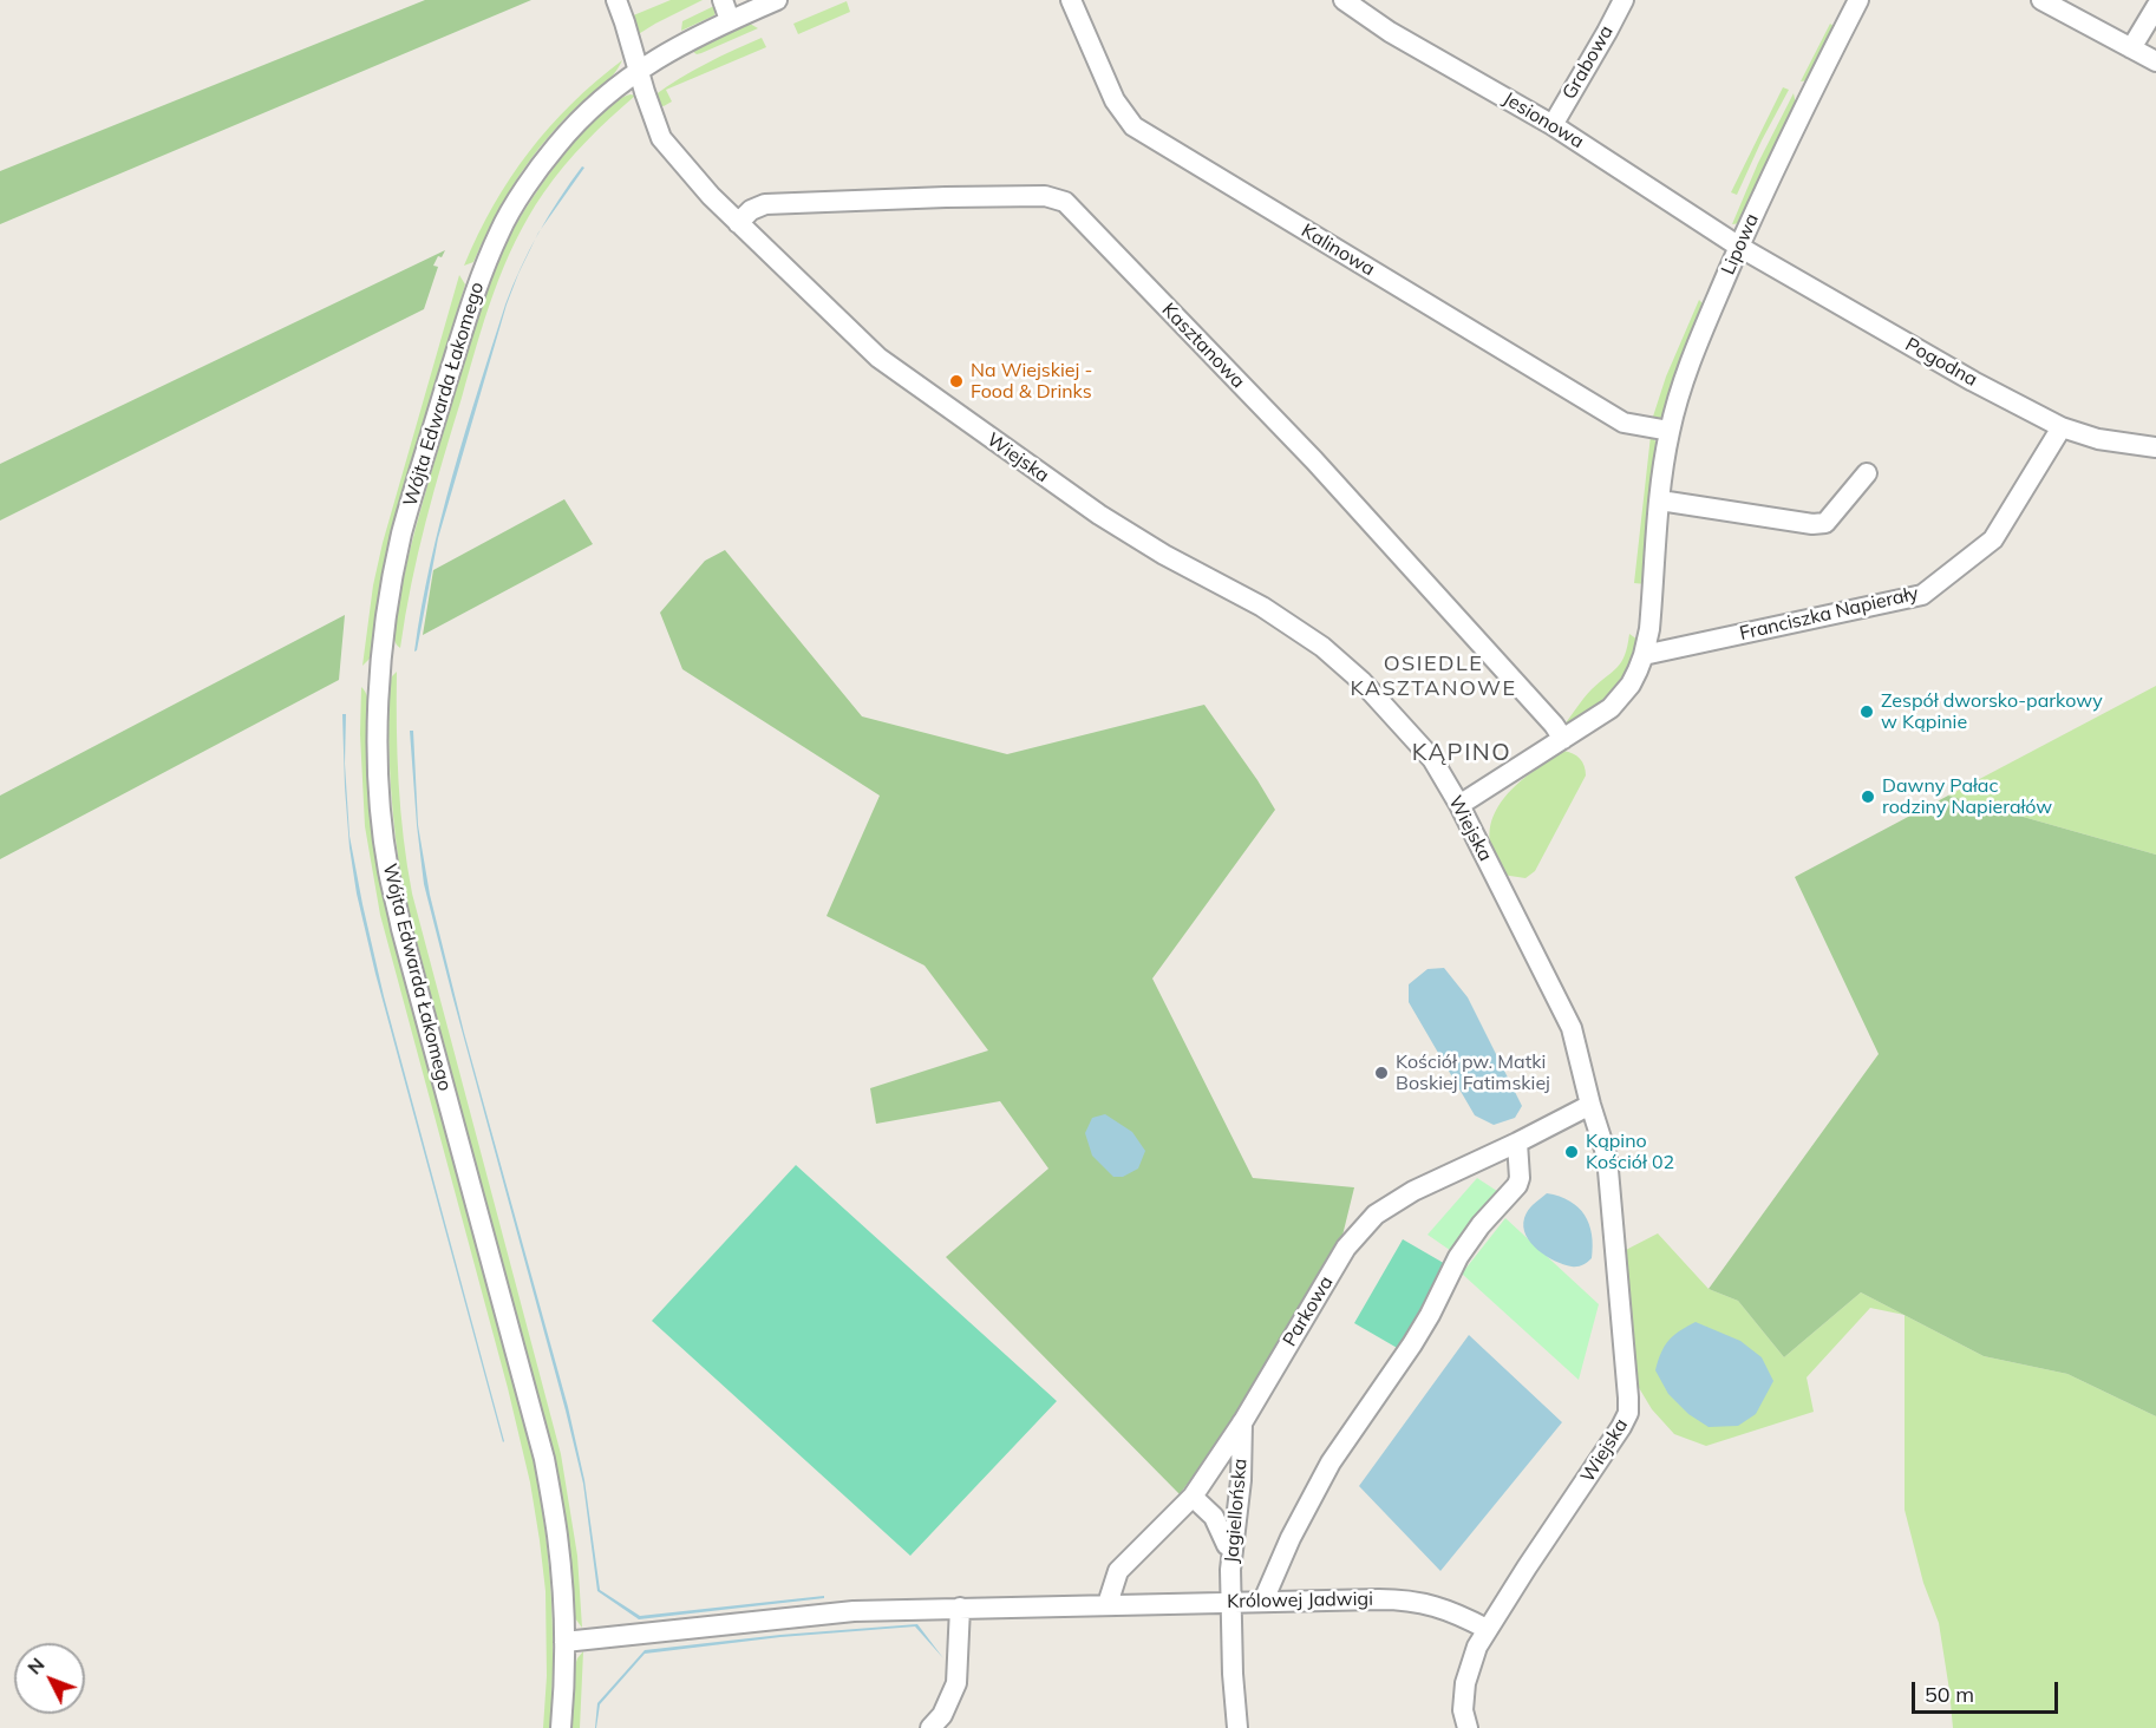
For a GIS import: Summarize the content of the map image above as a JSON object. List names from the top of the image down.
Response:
{
  "streets": {
    "street": [
      "Grabowa",
      "Jesionowa",
      "Lipowa",
      "Kalinowa",
      "Kasztanowa",
      "Pogodna",
      "Wójta Edwarda Łakomego",
      "Wiejska",
      "Franciszka Napierały",
      "Parkowa",
      "Jagiellońska",
      "Królowej Jadwigi"
    ]
  },
  "crossings": [
    ["Grabowa", "Jesionowa"],
    ["Jesionowa", "Lipowa"],
    ["Jesionowa", "Pogodna"],
    ["Lipowa", "Kalinowa"],
    ["Lipowa", "Kasztanowa"],
    ["Lipowa", "Pogodna"],
    ["Lipowa", "Wiejska"],
    ["Lipowa", "Franciszka Napierały"],
    ["Kasztanowa", "Wiejska"],
    ["Pogodna", "Franciszka Napierały"],
    ["Wójta Edwarda Łakomego", "Wiejska"],
    ["Wójta Edwarda Łakomego", "Królowej Jadwigi"],
    ["Wiejska", "Parkowa"],
    ["Wiejska", "Królowej Jadwigi"],
    ["Parkowa", "Jagiellońska"],
    ["Parkowa", "Królowej Jadwigi"],
    ["Jagiellońska", "Królowej Jadwigi"]
  ],
  "districts": ["OSIEDLE KASZTANOWE", "KĄPINO"],
  "places": [
    "Na Wiejskiej - Food & Drinks",
    "Zespół dworsko-parkowy w Kąpinie",
    "Dawny Pałac rodziny Napierałów",
    "Kościół pw. Matki Boskiej Fatimskiej",
    "Kąpino Kościół 02"
  ],
  "scale_bar": "50 m",
  "north": "top left"
}
